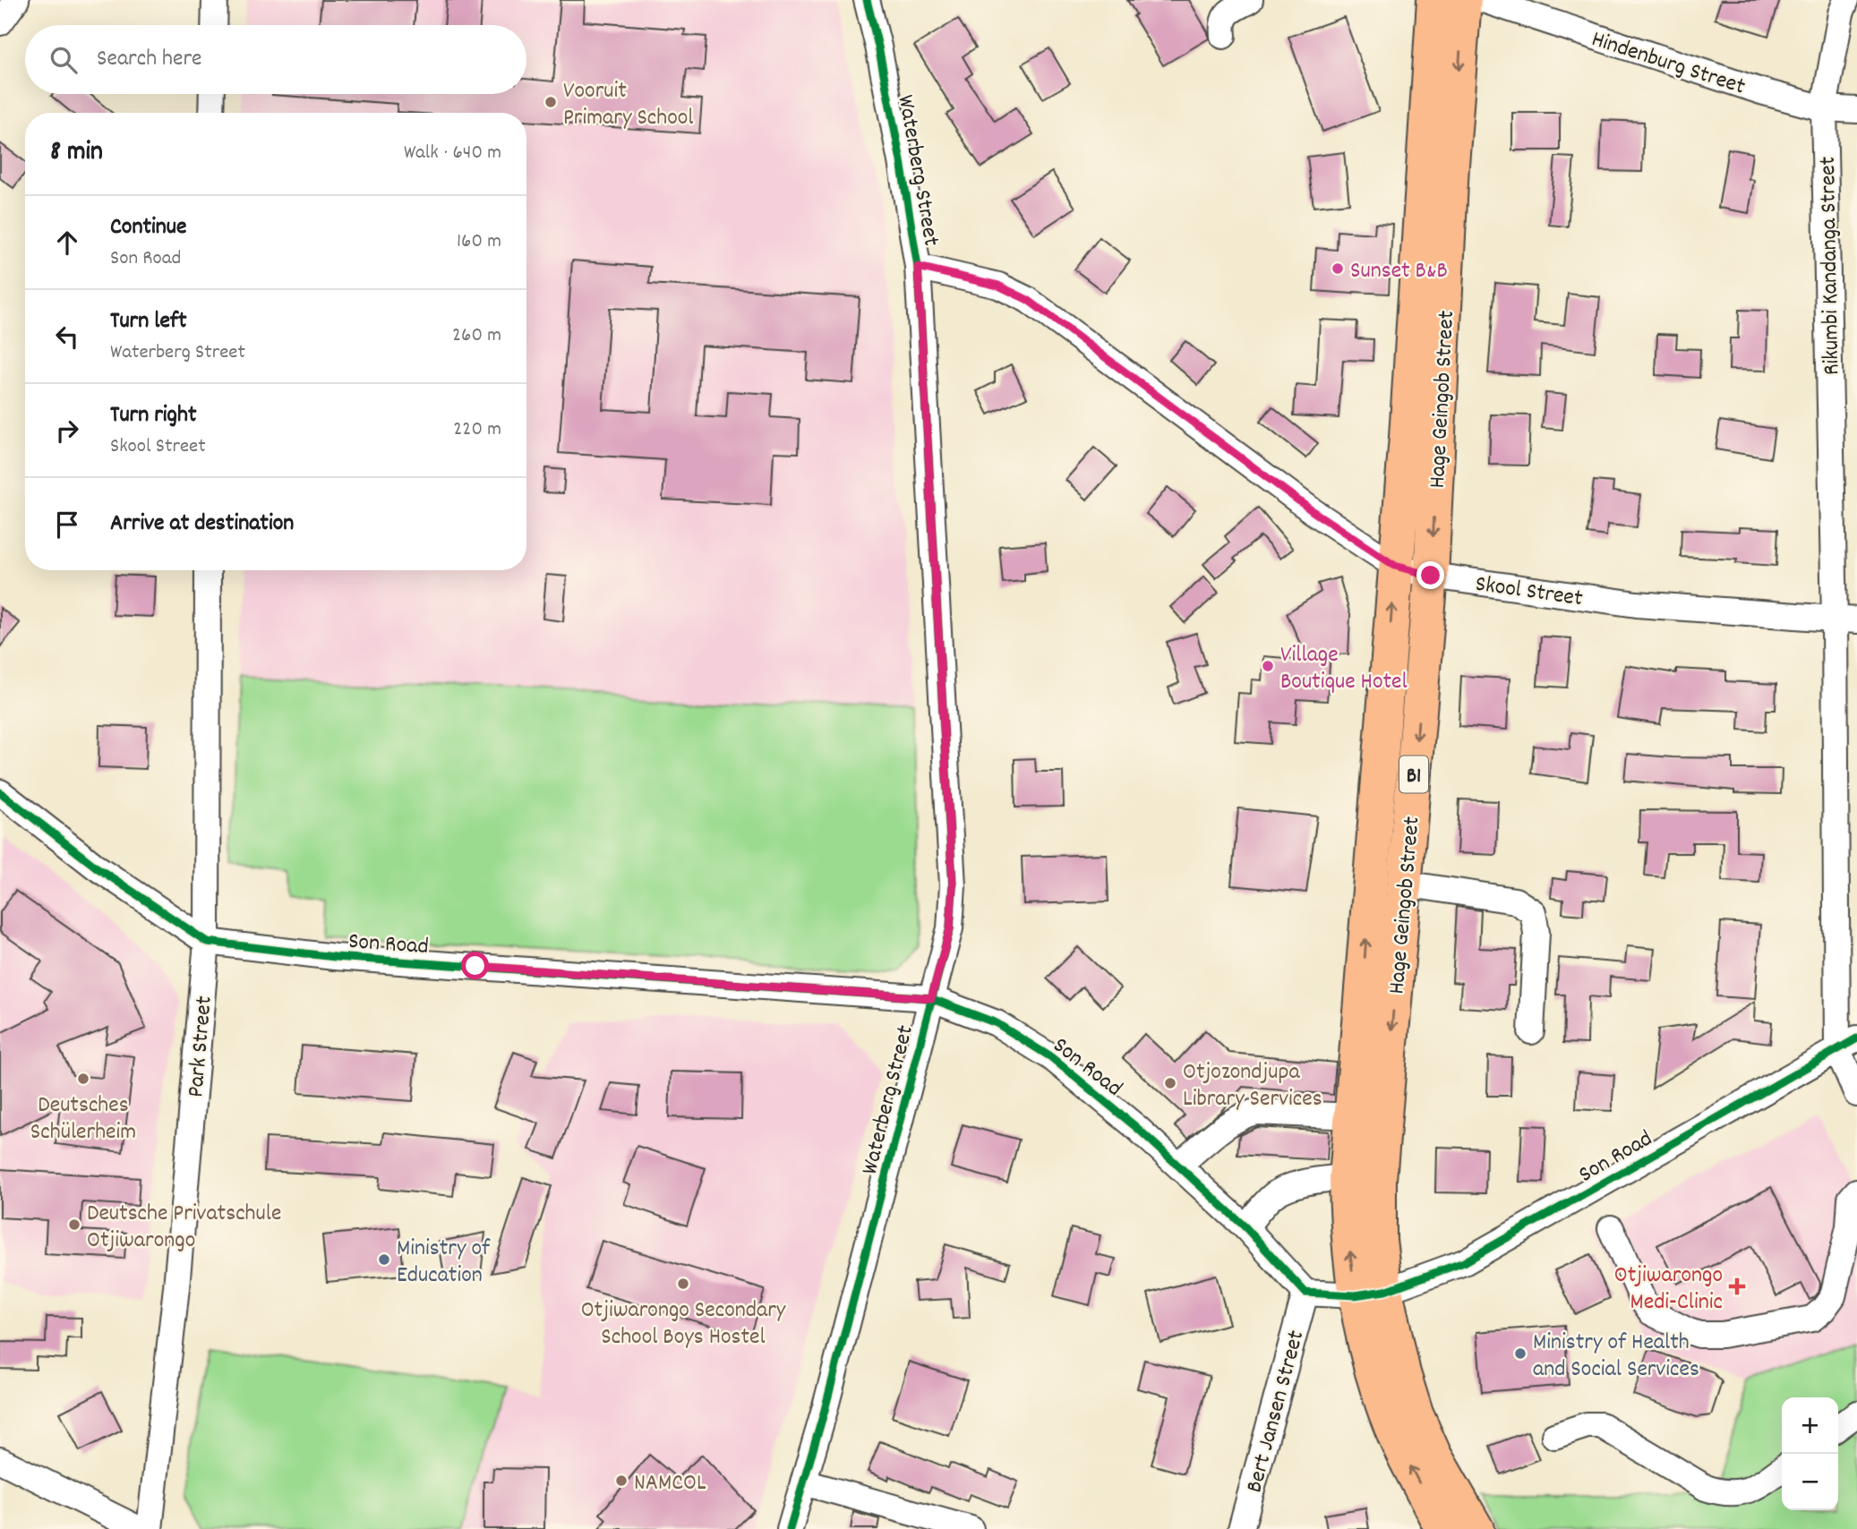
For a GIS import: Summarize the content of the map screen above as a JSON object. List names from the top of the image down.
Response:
{
  "streets": {
    "highway": ["Hage Geingob Street", "B1"],
    "street": [
      "Hindenburg Street",
      "Waterberg Street",
      "Rikumbi Kandanga Street",
      "Skool Street",
      "Son Road",
      "Park Street",
      "Bert Jansen Street"
    ]
  },
  "crossings": [
    ["Hindenburg Street", "Rikumbi Kandanga Street"],
    ["Waterberg Street", "Skool Street"],
    ["Waterberg Street", "Son Road"],
    ["Rikumbi Kandanga Street", "Skool Street"],
    ["Rikumbi Kandanga Street", "Son Road"],
    ["Hage Geingob Street", "Skool Street"],
    ["Hage Geingob Street", "Son Road"],
    ["Son Road", "Park Street"],
    ["Son Road", "Bert Jansen Street"]
  ],
  "places": {
    "other": [
      "Vooruit Primary School",
      "Sunset B&B",
      "Village Boutique Hotel",
      "Deutsches Schülerheim",
      "Otjozondjupa Library Services",
      "Deutsche Privatschule Otjiwarongo",
      "Ministry of Education",
      "Otjiwarongo Secondary School Boys Hostel",
      "Ministry of Health and Social Services",
      "NAMCOL"
    ],
    "health": ["Otjiwarongo Medi-Clinic"]
  },
  "page": {
    "search": "Search here",
    "heading": ["8 min", "Walk · 640 m"],
    "list": [
      ["Continue", "Son Road", "160 m"],
      ["Turn left", "Waterberg Street", "260 m"],
      ["Turn right", "Skool Street", "220 m"],
      "Arrive at destination"
    ],
    "map_buttons": ["+", "−"]
  }
}
